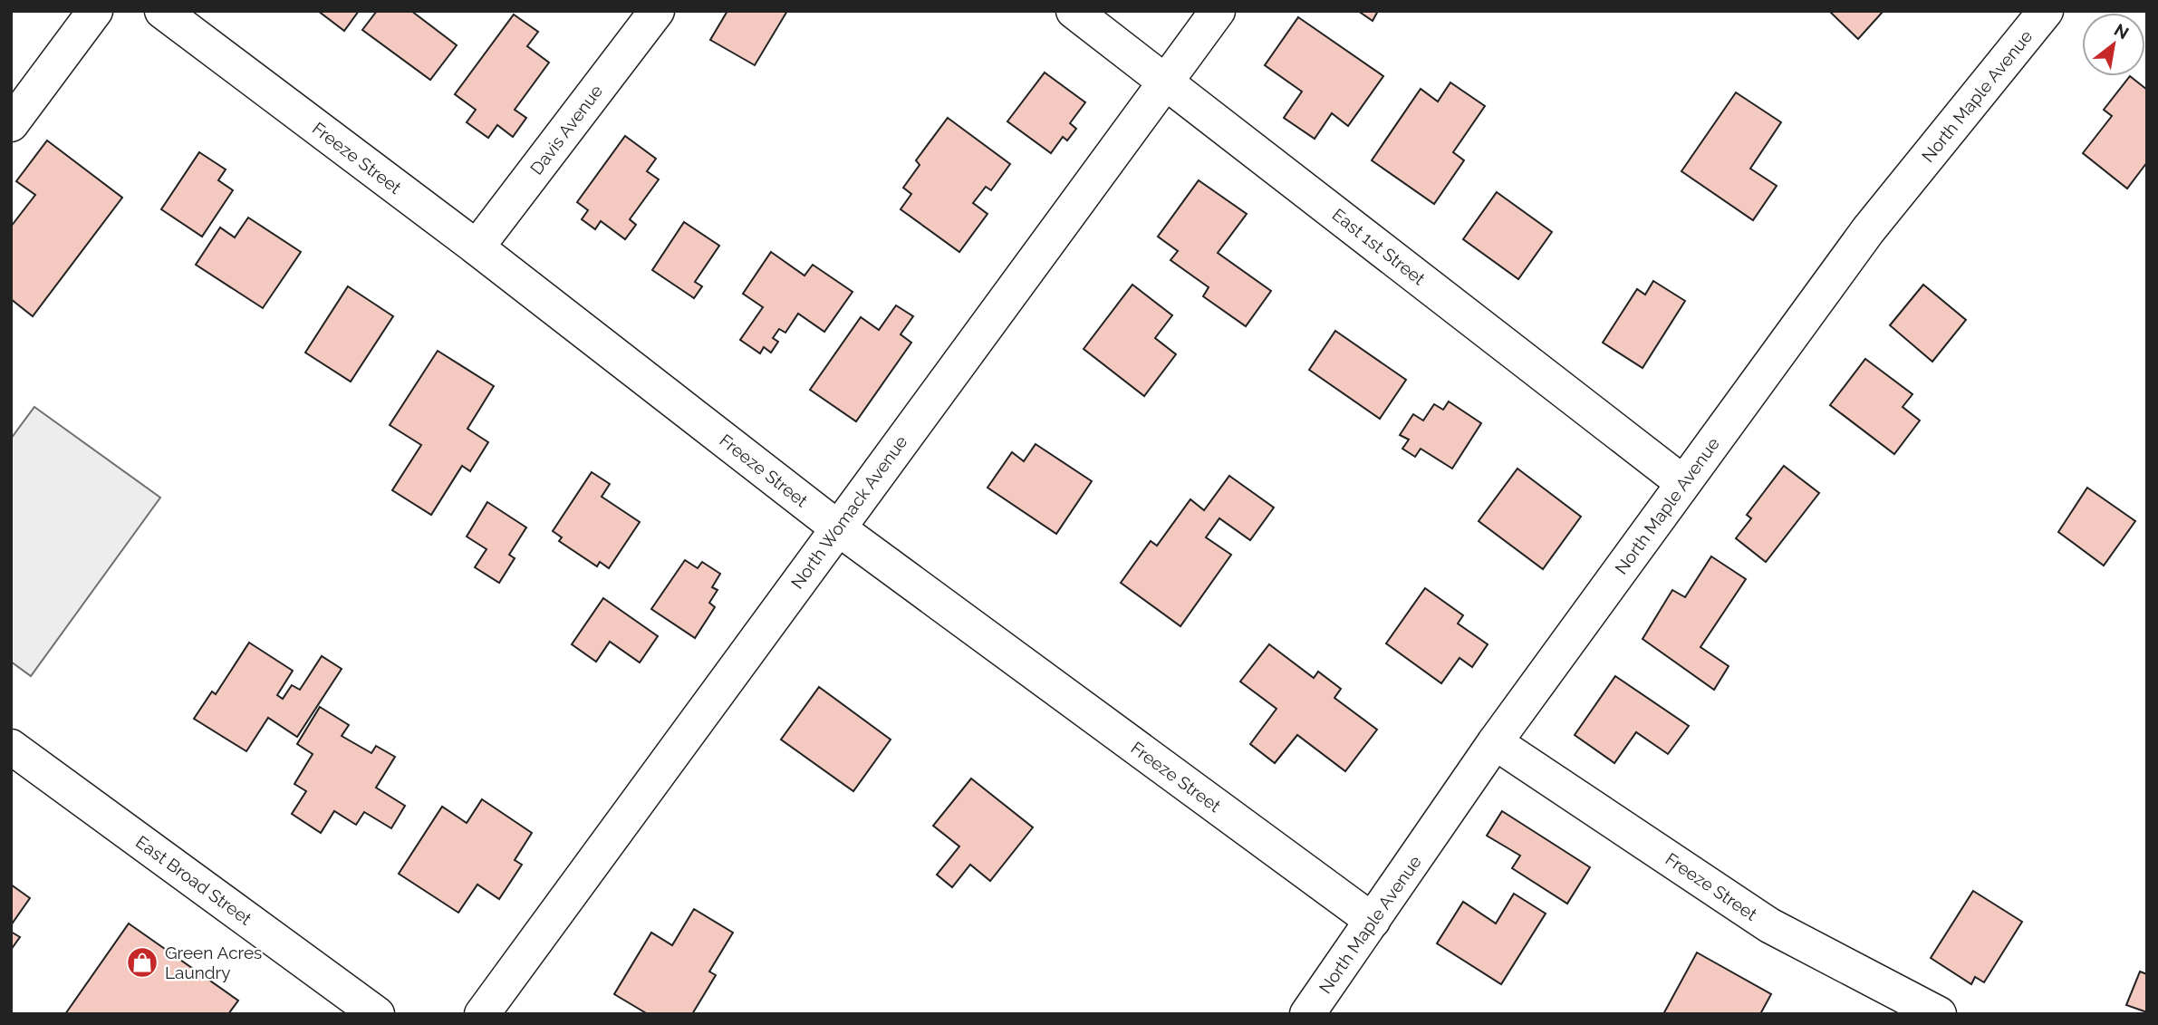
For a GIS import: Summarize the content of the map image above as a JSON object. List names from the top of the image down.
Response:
{
  "streets": {
    "street": [
      "North Maple Avenue",
      "Davis Avenue",
      "Freeze Street",
      "East 1st Street",
      "North Womack Avenue",
      "East Broad Street"
    ]
  },
  "crossings": [
    ["North Maple Avenue", "Freeze Street"],
    ["North Maple Avenue", "East 1st Street"],
    ["Davis Avenue", "Freeze Street"],
    ["Freeze Street", "North Womack Avenue"],
    ["East 1st Street", "North Womack Avenue"]
  ],
  "places": {
    "shop": ["Green Acres Laundry"]
  },
  "north": "top right"
}
